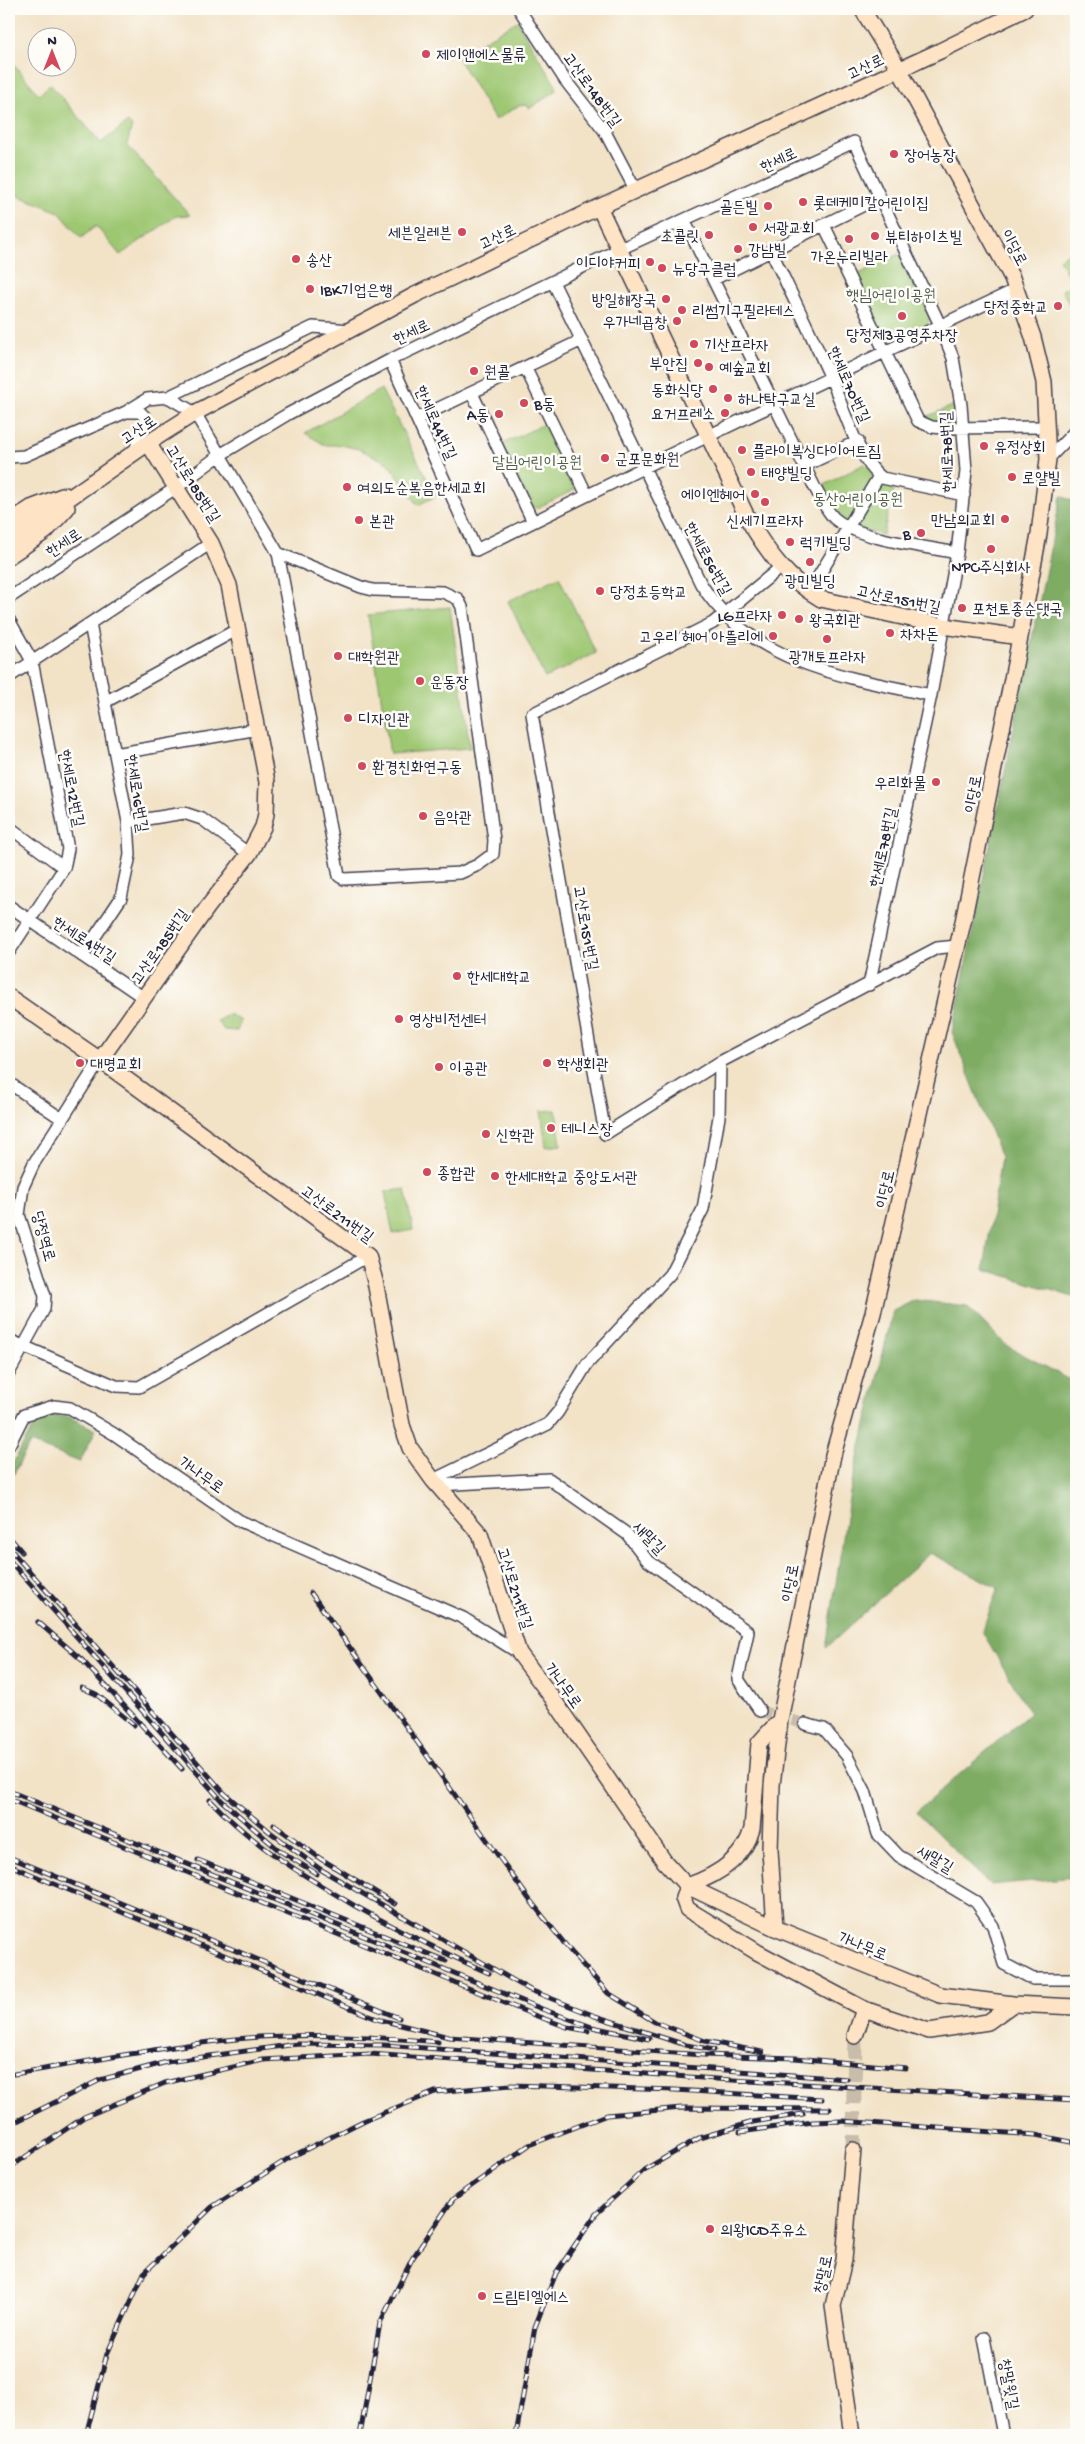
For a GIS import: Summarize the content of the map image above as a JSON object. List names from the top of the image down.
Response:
{
  "streets": {
    "street": [
      "고산로",
      "고산로148번길",
      "한세로",
      "이당로",
      "한세로70번길",
      "한세로44번길",
      "한세로78번길",
      "고산로185번길",
      "한세로56번길",
      "고산로151번길",
      "한세로12번길",
      "한세로16번길",
      "한세로4번길",
      "고산로211번길",
      "당정역로",
      "가나무로",
      "새말길",
      "창말로",
      "창말윗길"
    ]
  },
  "crossings": [
    ["고산로", "고산로148번길"],
    ["고산로", "이당로"],
    ["고산로", "고산로185번길"],
    ["고산로", "고산로151번길"],
    ["한세로", "한세로44번길"],
    ["한세로", "한세로78번길"],
    ["한세로", "고산로185번길"],
    ["한세로", "한세로56번길"],
    ["한세로", "고산로151번길"],
    ["이당로", "한세로44번길"],
    ["이당로", "고산로151번길"],
    ["이당로", "가나무로"],
    ["한세로70번길", "한세로44번길"],
    ["한세로44번길", "한세로78번길"],
    ["한세로44번길", "한세로56번길"],
    ["한세로44번길", "고산로151번길"],
    ["한세로78번길", "한세로56번길"],
    ["한세로78번길", "고산로151번길"],
    ["고산로185번길", "한세로12번길"],
    ["고산로185번길", "한세로16번길"],
    ["고산로185번길", "한세로4번길"],
    ["고산로185번길", "고산로211번길"],
    ["고산로185번길", "당정역로"],
    ["한세로56번길", "고산로151번길"],
    ["한세로12번길", "한세로4번길"],
    ["한세로16번길", "한세로4번길"],
    ["고산로211번길", "당정역로"],
    ["고산로211번길", "가나무로"],
    ["고산로211번길", "새말길"]
  ],
  "parks": ["햇님어린이공원", "달님어린이공원", "동산어린이공원"],
  "places": [
    "제이앤에스물류",
    "장어농장",
    "롯데케미칼어린이집",
    "골든빌",
    "서광교회",
    "세븐일레븐",
    "초콜릿",
    "뷰티하이츠빌",
    "가온누리빌라",
    "강남빌",
    "송산",
    "이디야커피",
    "뉴당구클럽",
    "IBK기업은행",
    "방일해장국",
    "당정중학교",
    "리썸기구필라테스",
    "당정제3공영주차장",
    "우가네곱창",
    "기산프라자",
    "부안집",
    "예숲교회",
    "원콜",
    "동화식당",
    "하나탁구교실",
    "B동",
    "요거프레소",
    "A동",
    "유정상회",
    "플라이복싱다이어트짐",
    "군포문화원",
    "태양빌딩",
    "로얄빌",
    "여의도순복음한세교회",
    "에이엔헤어",
    "신세기프라자",
    "만남의교회",
    "본관",
    "B",
    "럭키빌딩",
    "NPC주식회사",
    "광민빌딩",
    "당정초등학교",
    "포천토종순댓국",
    "LG프라자",
    "왕국회관",
    "차차돈",
    "고우리 헤어 아뜰리에",
    "광개토프라자",
    "대학원관",
    "운동장",
    "디자인관",
    "환경친화연구동",
    "우리화물",
    "음악관",
    "한세대학교",
    "영상비전센터",
    "대명교회",
    "학생회관",
    "이공관",
    "테니스장",
    "신학관",
    "종합관",
    "한세대학교 중앙도서관",
    "의왕ICD주유소",
    "드림티엘에스"
  ],
  "north": "top"
}
